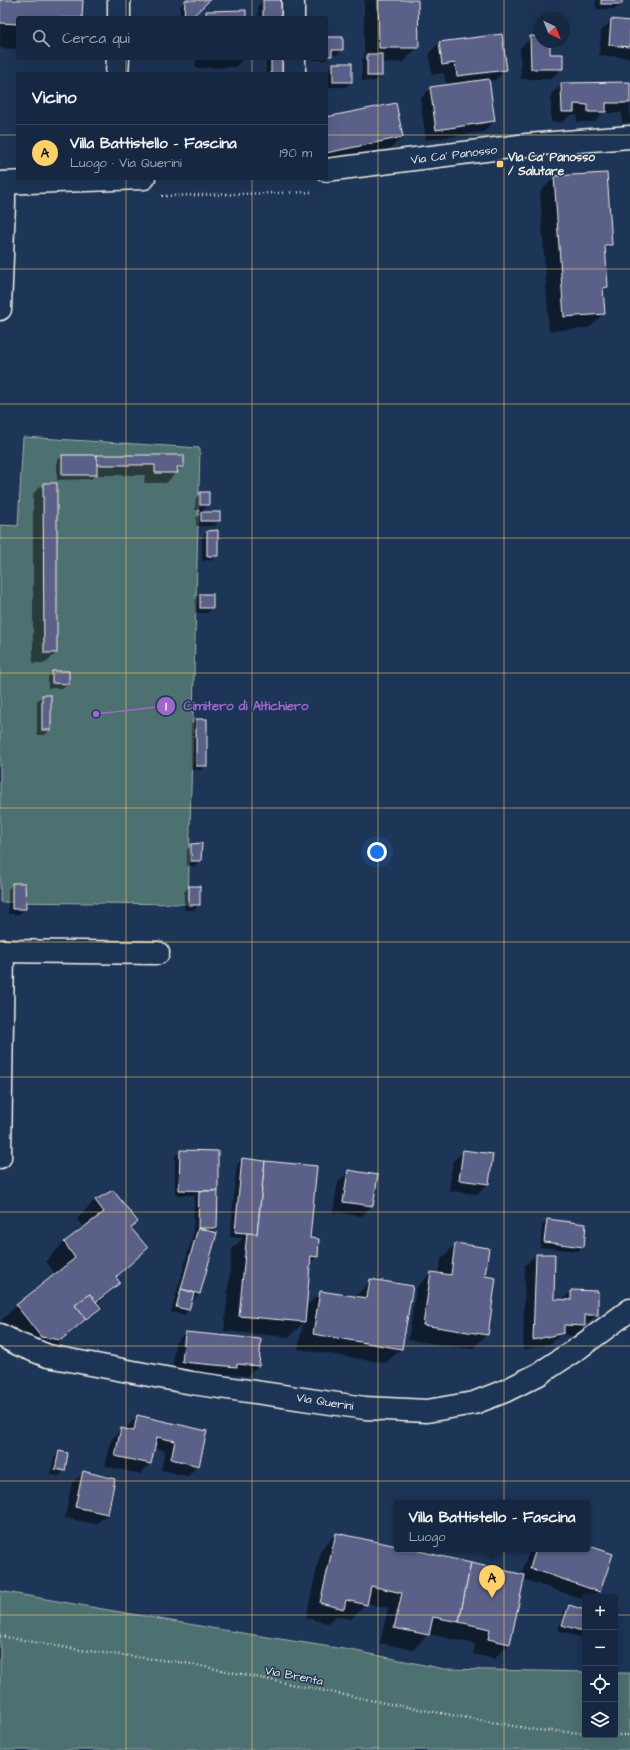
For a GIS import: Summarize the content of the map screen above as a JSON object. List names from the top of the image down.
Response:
{
  "streets": {
    "street": ["Via Ca' Panosso", "Via Querini"],
    "path": ["Via Brenta"]
  },
  "places": {
    "transit": ["Via Ca' Panosso / Salutare"],
    "other": ["Cimitero di Altichiero"]
  },
  "north": "bottom right",
  "page": {
    "search": "Cerca qui",
    "heading": "Vicino",
    "list": [
      {
        "mark": "A",
        "name": "Villa Battistello - Fascina",
        "note": "Luogo · Via Querini",
        "value": "190 m"
      }
    ],
    "popup": ["Villa Battistello - Fascina", "Luogo"],
    "pins": "A",
    "map_buttons": ["+", "−"]
  }
}
